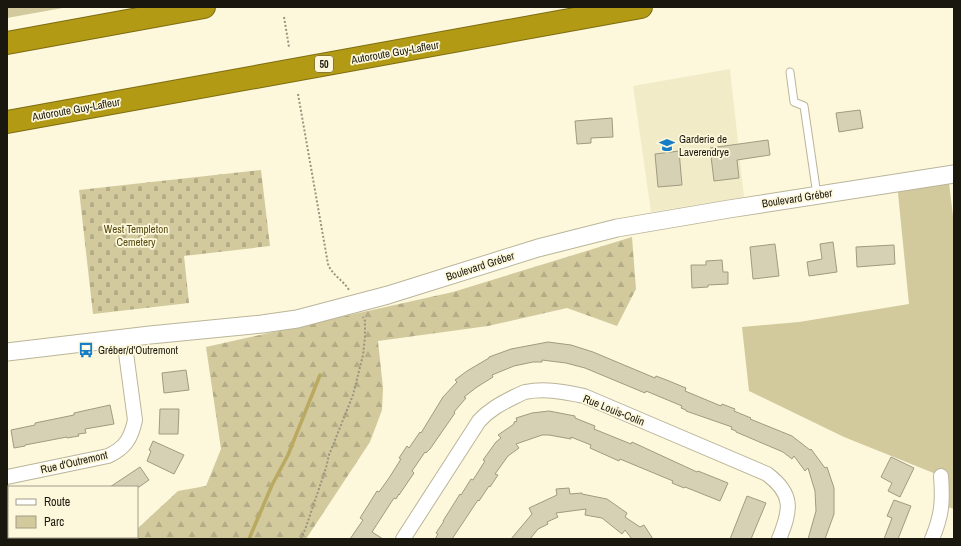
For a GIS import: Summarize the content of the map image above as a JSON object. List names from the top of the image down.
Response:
{
  "streets": {
    "highway": ["Autoroute Guy-Lafleur", "50"],
    "street": ["Boulevard Gréber", "Rue Louis-Colin", "Rue d'Outremont"]
  },
  "crossings": [
    ["Boulevard Gréber", "Rue d'Outremont"]
  ],
  "parks": ["West Templeton Cemetery"],
  "places": {
    "school or university": ["Garderie de Laverendrye"],
    "bus stop": ["Gréber/d'Outremont"]
  },
  "legend": ["Route", "Parc"]
}
